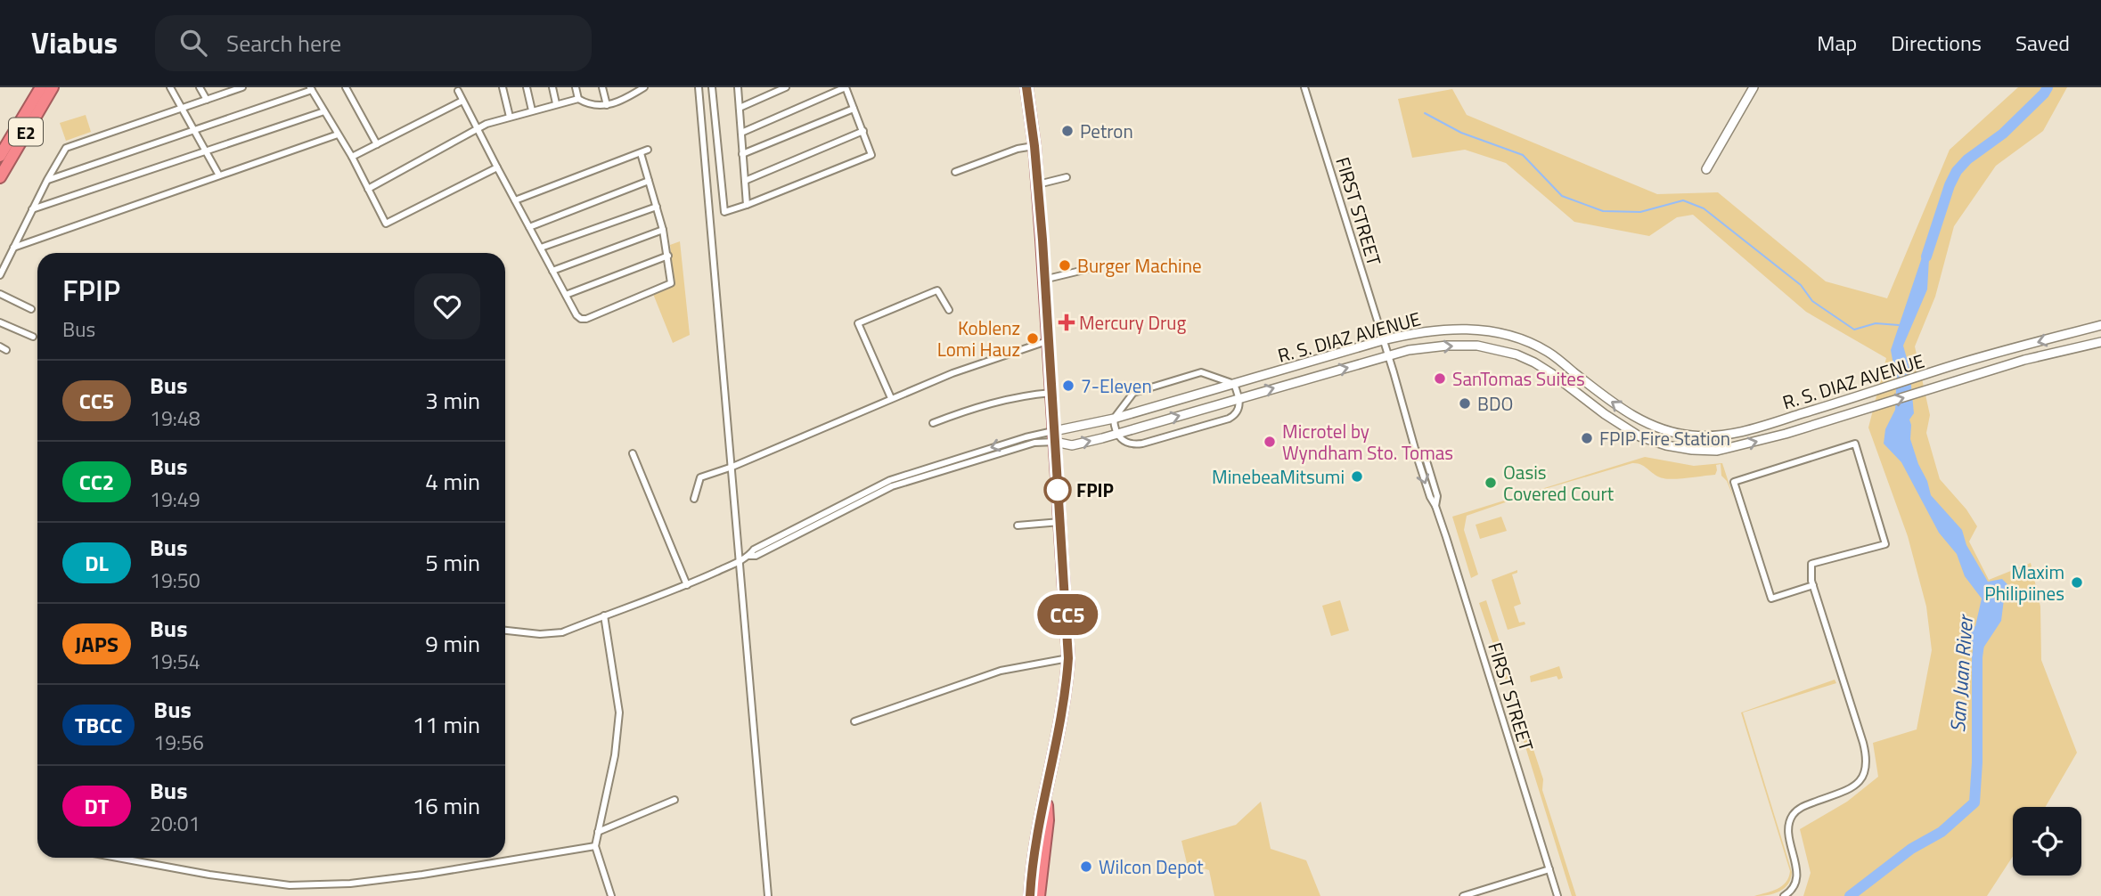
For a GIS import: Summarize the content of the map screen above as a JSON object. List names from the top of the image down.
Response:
{
  "streets": {
    "highway": ["E2"],
    "street": ["FIRST STREET", "R. S. DIAZ AVENUE"]
  },
  "crossings": [
    ["FIRST STREET", "R. S. DIAZ AVENUE"]
  ],
  "water": ["San Juan River"],
  "places": {
    "other": [
      "Petron",
      "Burger Machine",
      "Koblenz Lomi Hauz",
      "SanTomas Suites",
      "7-Eleven",
      "BDO",
      "FPIP Fire Station",
      "Microtel by Wyndham Sto. Tomas",
      "MinebeaMitsumi",
      "Oasis Covered Court",
      "FPIP",
      "Maxim Philipiines",
      "Wilcon Depot"
    ],
    "health": ["Mercury Drug"]
  },
  "lines": ["bus line CC5"],
  "page": {
    "header": "Viabus",
    "search": "Search here",
    "nav": ["Map", "Directions", "Saved"],
    "on_map": "CC5",
    "heading": ["FPIP", "Bus"],
    "list": [
      {
        "mark": "CC5",
        "name": "Bus",
        "note": "19:48",
        "value": "3 min"
      },
      {
        "mark": "CC2",
        "name": "Bus",
        "note": "19:49",
        "value": "4 min"
      },
      {
        "mark": "DL",
        "name": "Bus",
        "note": "19:50",
        "value": "5 min"
      },
      {
        "mark": "JAPS",
        "name": "Bus",
        "note": "19:54",
        "value": "9 min"
      },
      {
        "mark": "TBCC",
        "name": "Bus",
        "note": "19:56",
        "value": "11 min"
      },
      {
        "mark": "DT",
        "name": "Bus",
        "note": "20:01",
        "value": "16 min"
      }
    ]
  }
}
